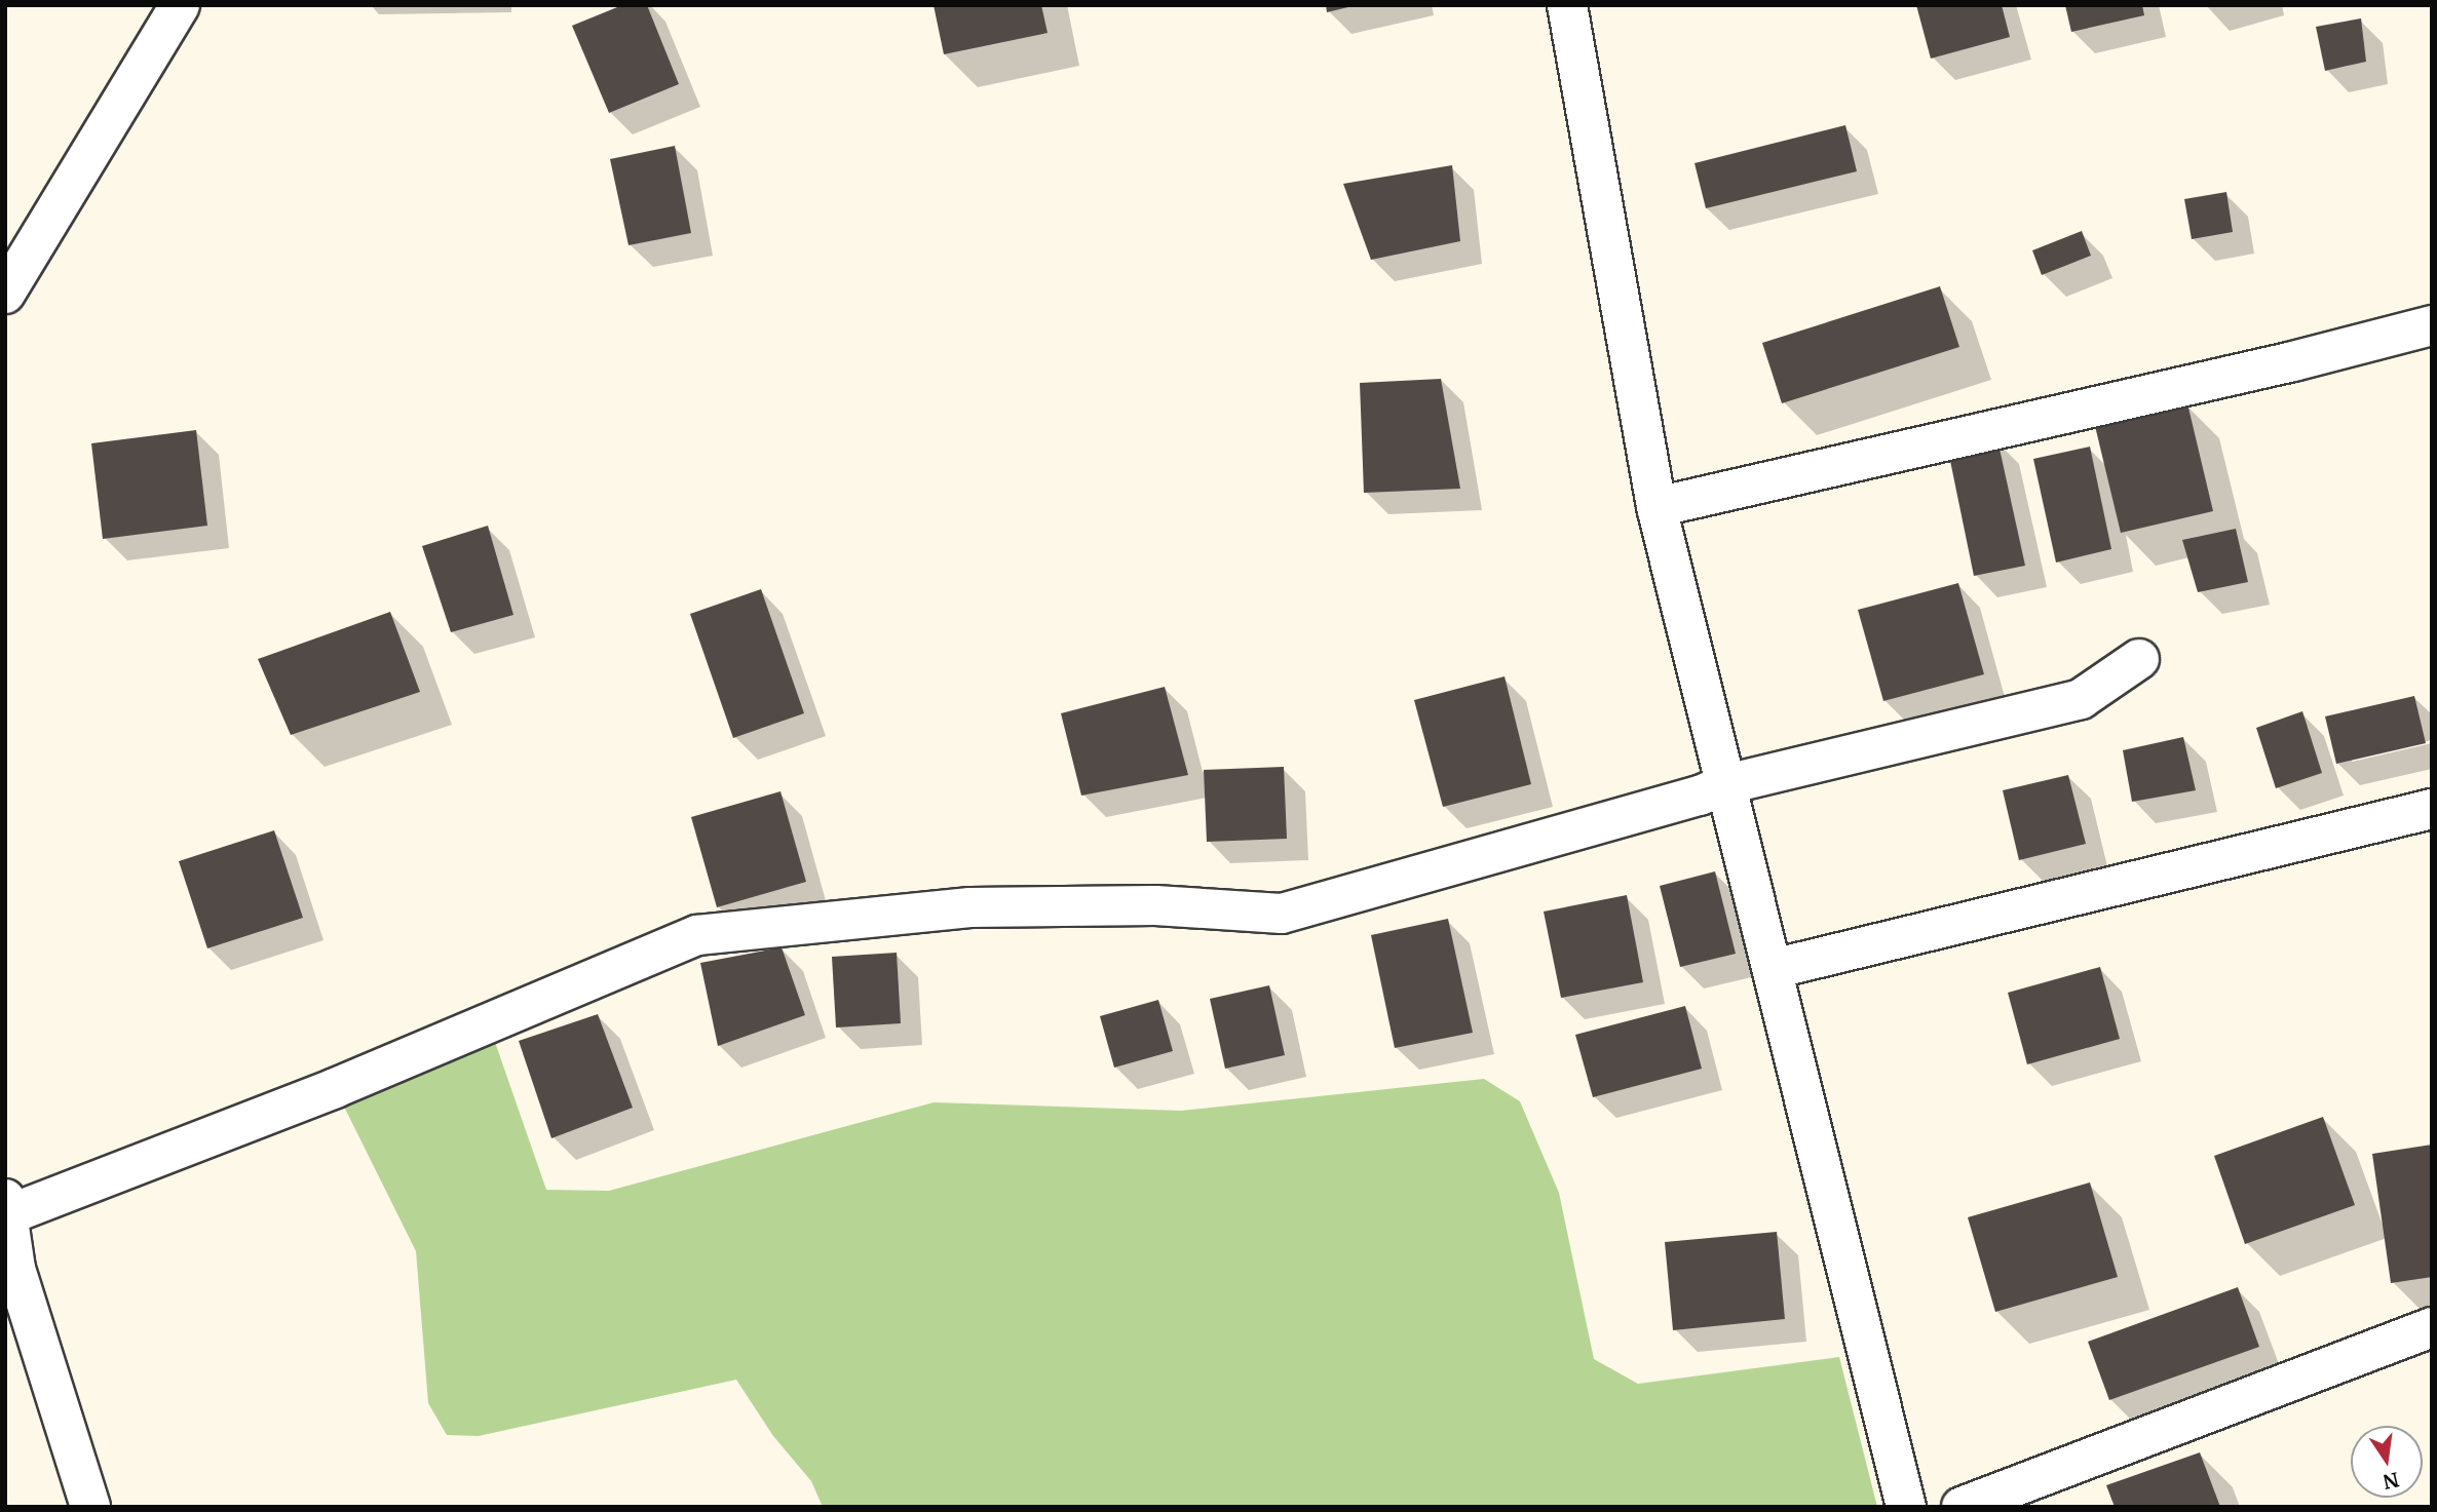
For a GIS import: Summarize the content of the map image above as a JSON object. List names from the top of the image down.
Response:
{
  "north": "bottom"
}
